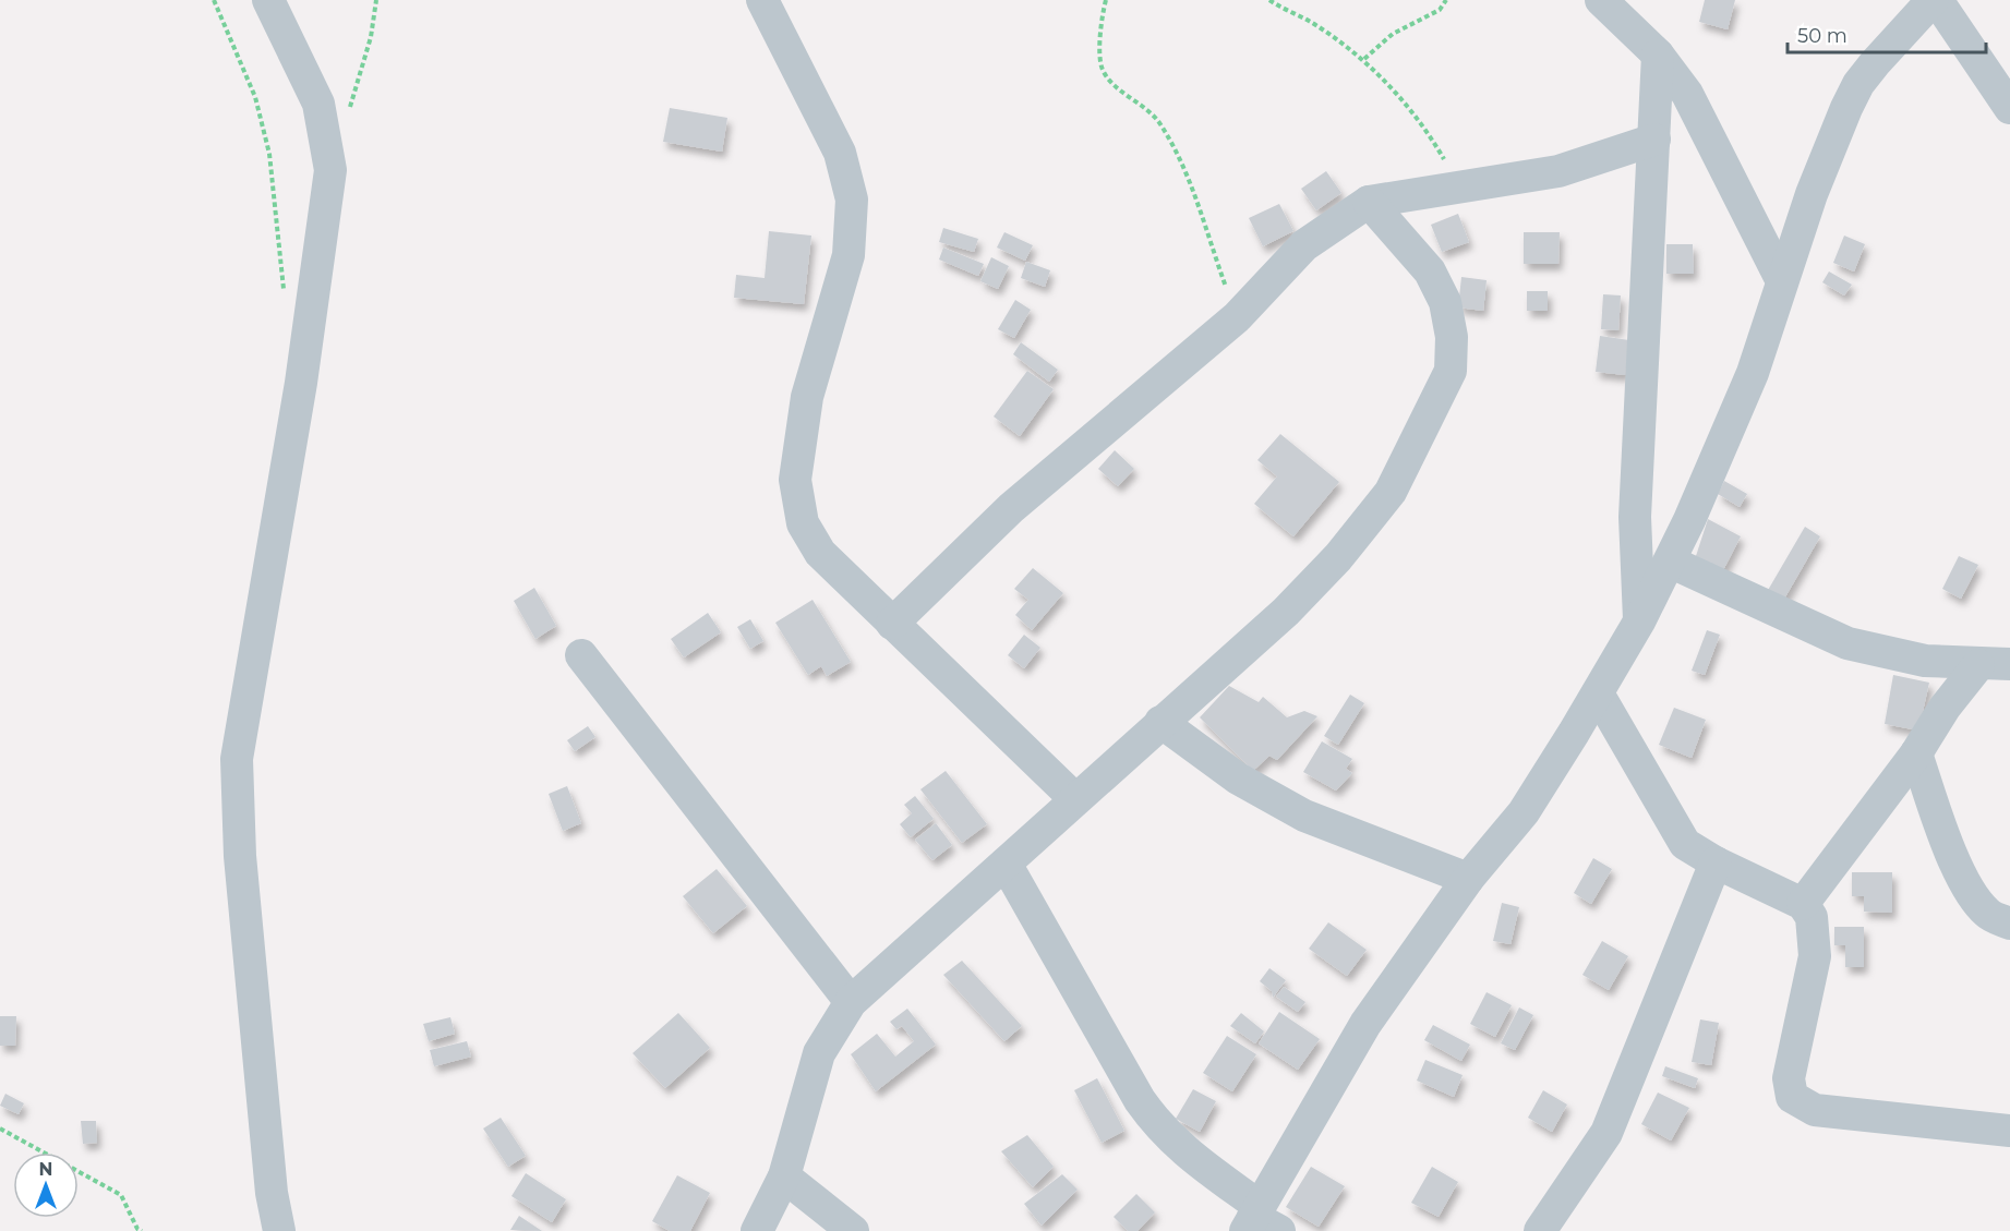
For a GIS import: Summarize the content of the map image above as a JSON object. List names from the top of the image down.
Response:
{
  "scale_bar": "50 m",
  "north": "top"
}
